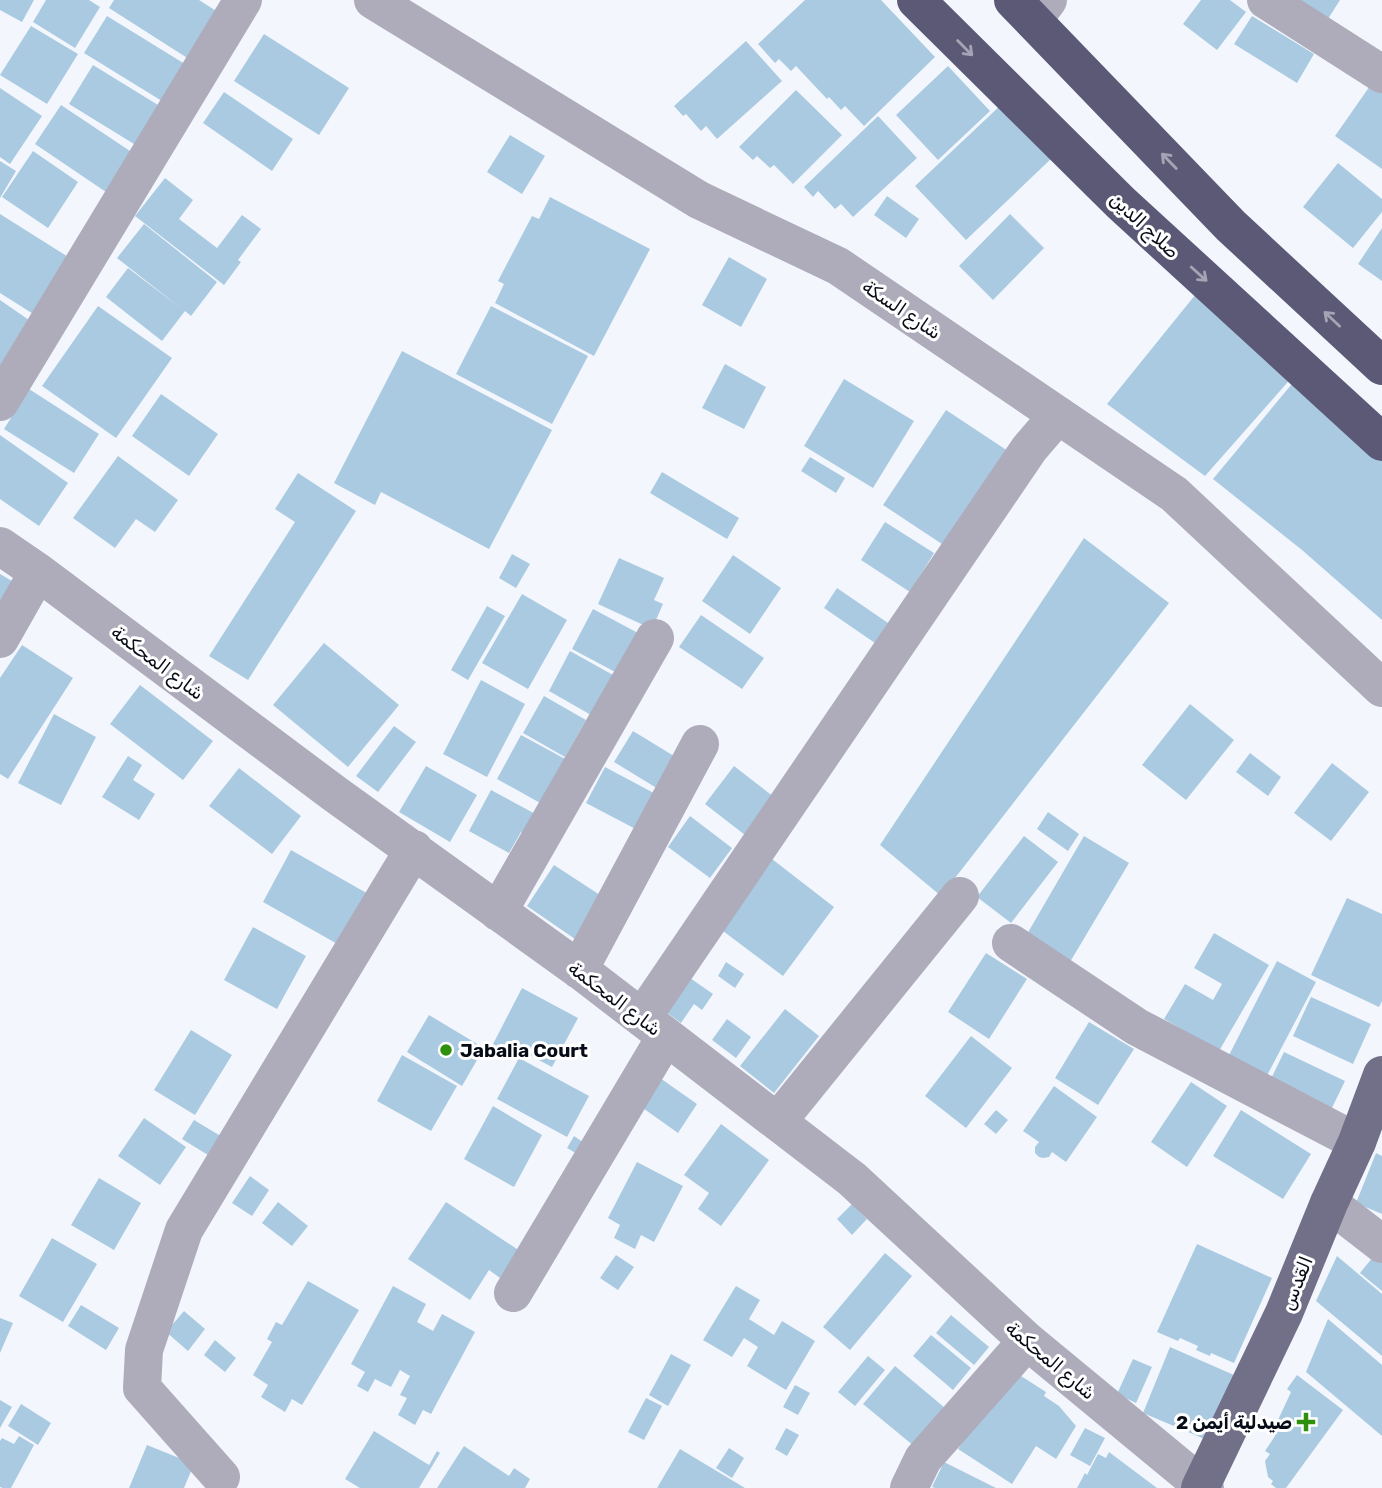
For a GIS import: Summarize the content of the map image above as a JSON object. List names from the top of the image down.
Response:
{
  "streets": {
    "highway": ["صلاح الدين"],
    "main road": ["القدس"],
    "street": ["شارع السكة", "شارع المحكمة"]
  },
  "crossings": [
    ["شارع المحكمة", "القدس"]
  ],
  "places": {
    "other": ["Jabalia Court"],
    "health": ["صيدلية أيمن 2"]
  }
}
